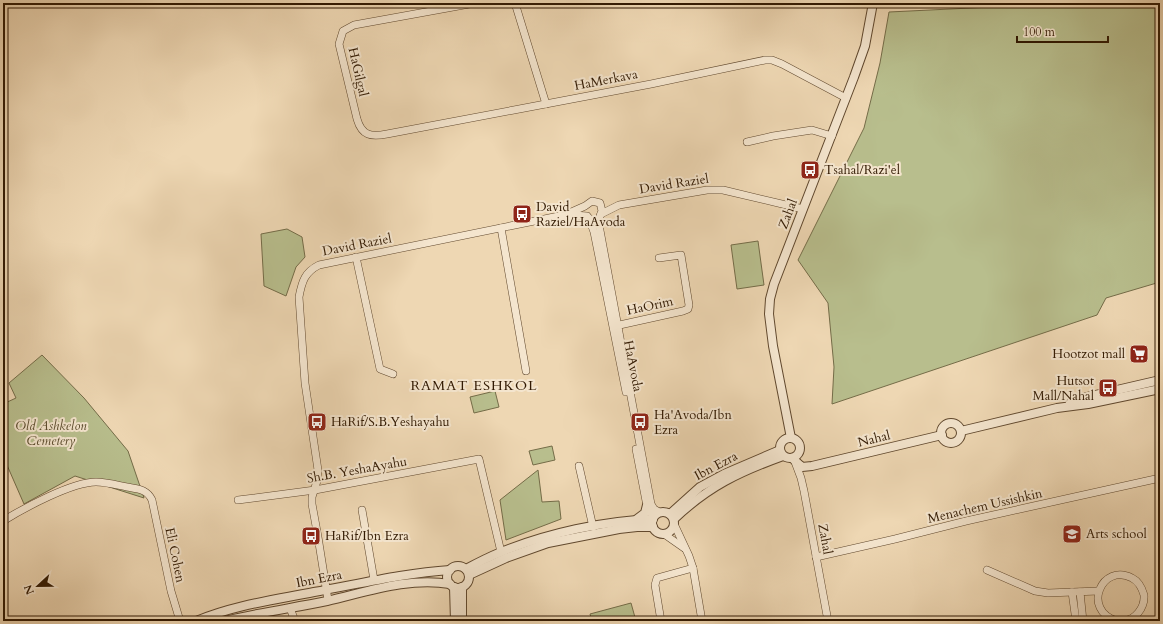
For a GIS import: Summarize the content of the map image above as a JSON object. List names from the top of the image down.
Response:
{
  "streets": {
    "street": [
      "HaGilgal",
      "HaMerkava",
      "David Raziel",
      "Zahal",
      "HaOrim",
      "HaAvoda",
      "Nahal",
      "Ibn Ezra",
      "Sh.B. YeshaAyahu",
      "Menachem Ussishkin",
      "Eli Cohen"
    ]
  },
  "crossings": [
    ["HaGilgal", "HaMerkava"],
    ["HaMerkava", "Zahal"],
    ["David Raziel", "Zahal"],
    ["David Raziel", "HaAvoda"],
    ["David Raziel", "Sh.B. YeshaAyahu"],
    ["Zahal", "Nahal"],
    ["Zahal", "Ibn Ezra"],
    ["Zahal", "Menachem Ussishkin"],
    ["HaOrim", "HaAvoda"],
    ["HaAvoda", "Ibn Ezra"],
    ["Nahal", "Ibn Ezra"]
  ],
  "districts": ["RAMAT ESHKOL"],
  "parks": ["Old Ashkelon Cemetery"],
  "places": {
    "bus stop": [
      "Tsahal/Razi'el",
      "David Raziel/HaAvoda",
      "Hutsot Mall/Nahal",
      "HaRif/S.B.Yeshayahu",
      "Ha'Avoda/Ibn Ezra",
      "HaRif/Ibn Ezra"
    ],
    "supermarket": ["Hootzot mall"],
    "school or university": ["Arts school"]
  },
  "scale_bar": "100 m",
  "north": "left"
}
